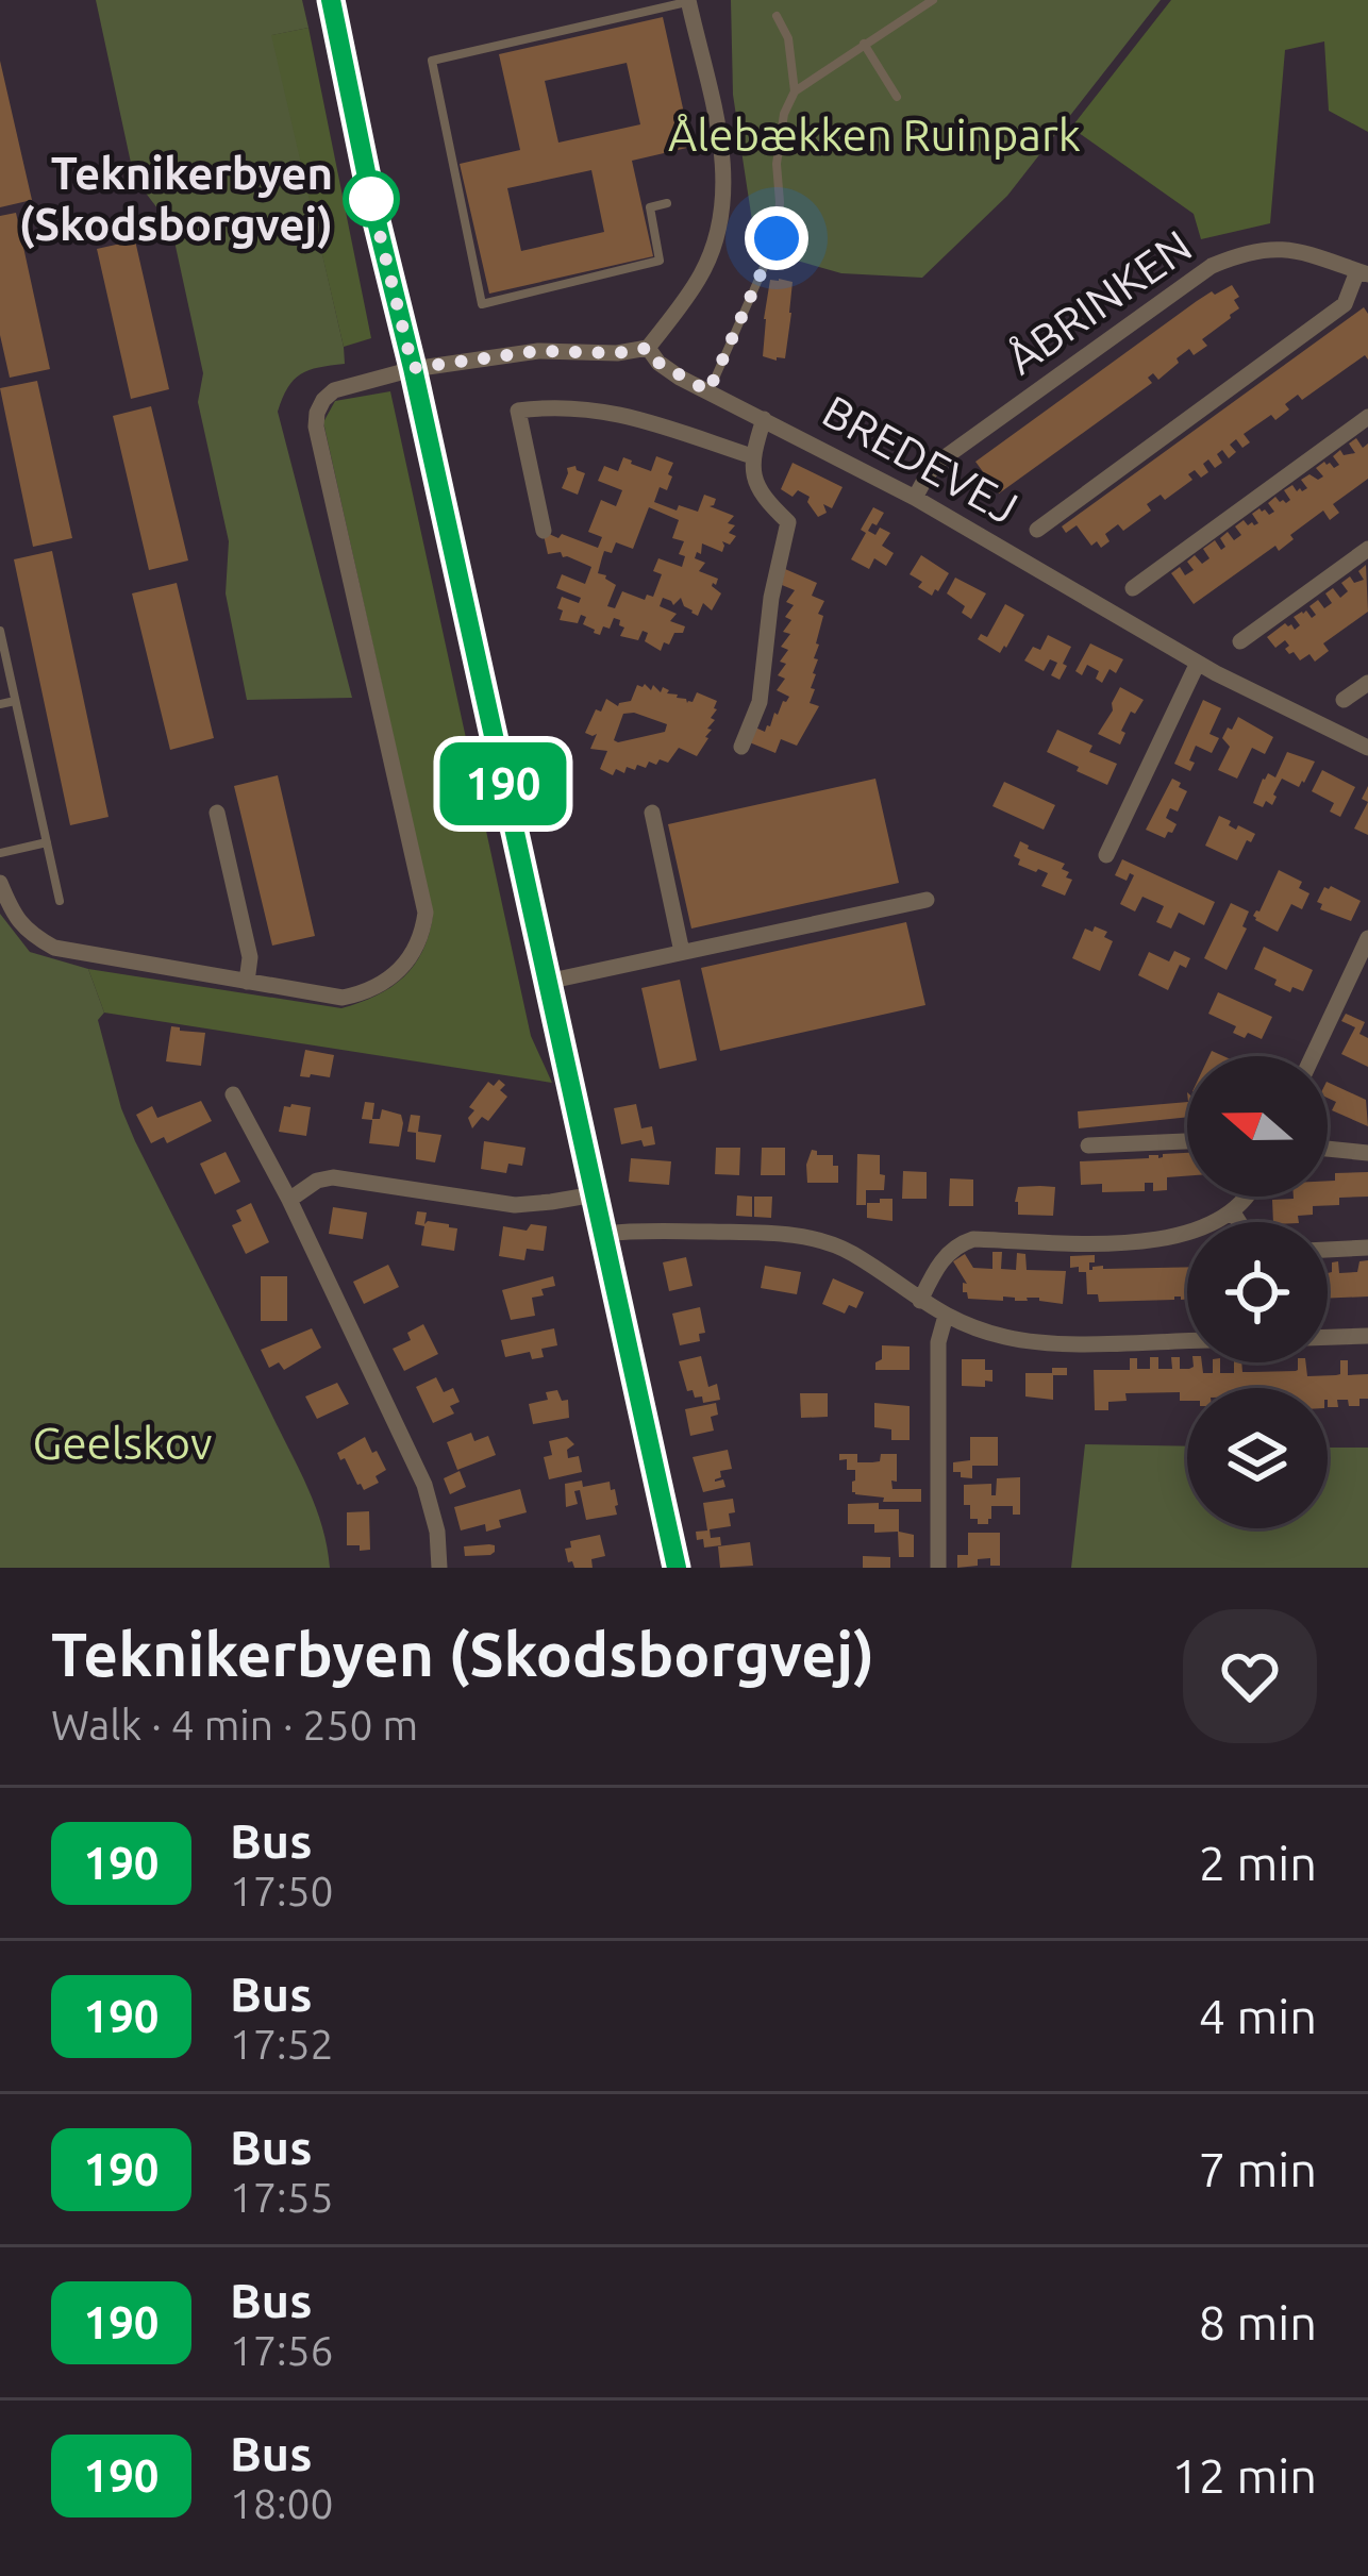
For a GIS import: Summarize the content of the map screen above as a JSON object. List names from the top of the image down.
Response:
{
  "streets": {
    "street": ["ÅBRINKEN", "BREDEVEJ"]
  },
  "crossings": [
    ["ÅBRINKEN", "BREDEVEJ"]
  ],
  "parks": ["Ålebækken Ruinpark", "Geelskov"],
  "places": ["Teknikerbyen (Skodsborgvej)"],
  "lines": ["bus line 190"],
  "north": "left",
  "page": {
    "on_map": "190",
    "heading": ["Teknikerbyen (Skodsborgvej)", "Walk · 4 min · 250 m"],
    "list": [
      {
        "mark": "190",
        "name": "Bus",
        "note": "17:50",
        "value": "2 min"
      },
      {
        "mark": "190",
        "name": "Bus",
        "note": "17:52",
        "value": "4 min"
      },
      {
        "mark": "190",
        "name": "Bus",
        "note": "17:55",
        "value": "7 min"
      },
      {
        "mark": "190",
        "name": "Bus",
        "note": "17:56",
        "value": "8 min"
      },
      {
        "mark": "190",
        "name": "Bus",
        "note": "18:00",
        "value": "12 min"
      }
    ]
  }
}
